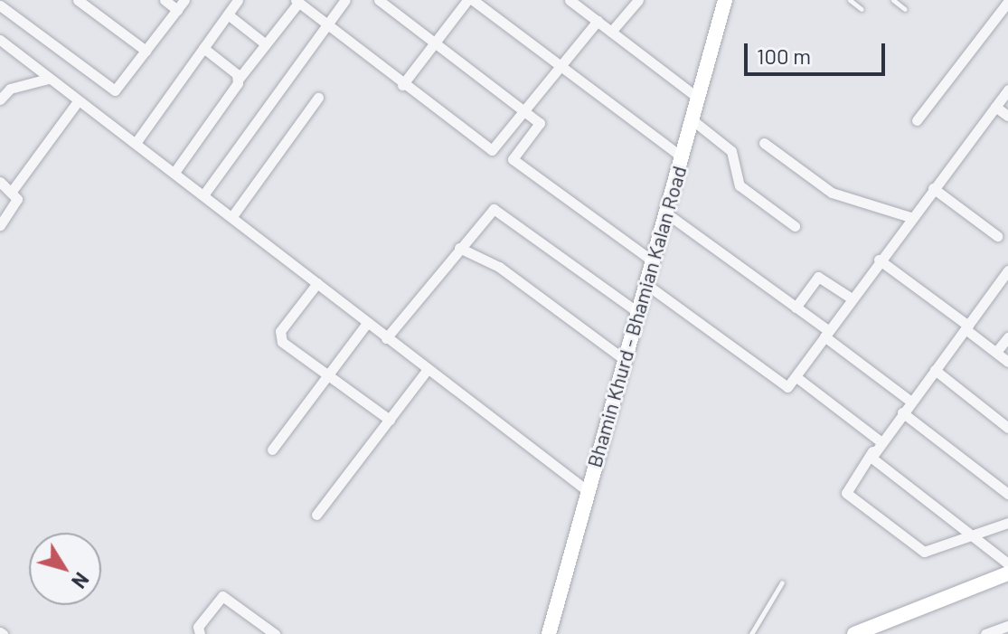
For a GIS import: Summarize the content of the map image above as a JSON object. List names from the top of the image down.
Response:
{
  "streets": {
    "street": ["Bhamin Khurd - Bhamian Kalan Road"]
  },
  "scale_bar": "100 m",
  "north": "bottom right"
}
